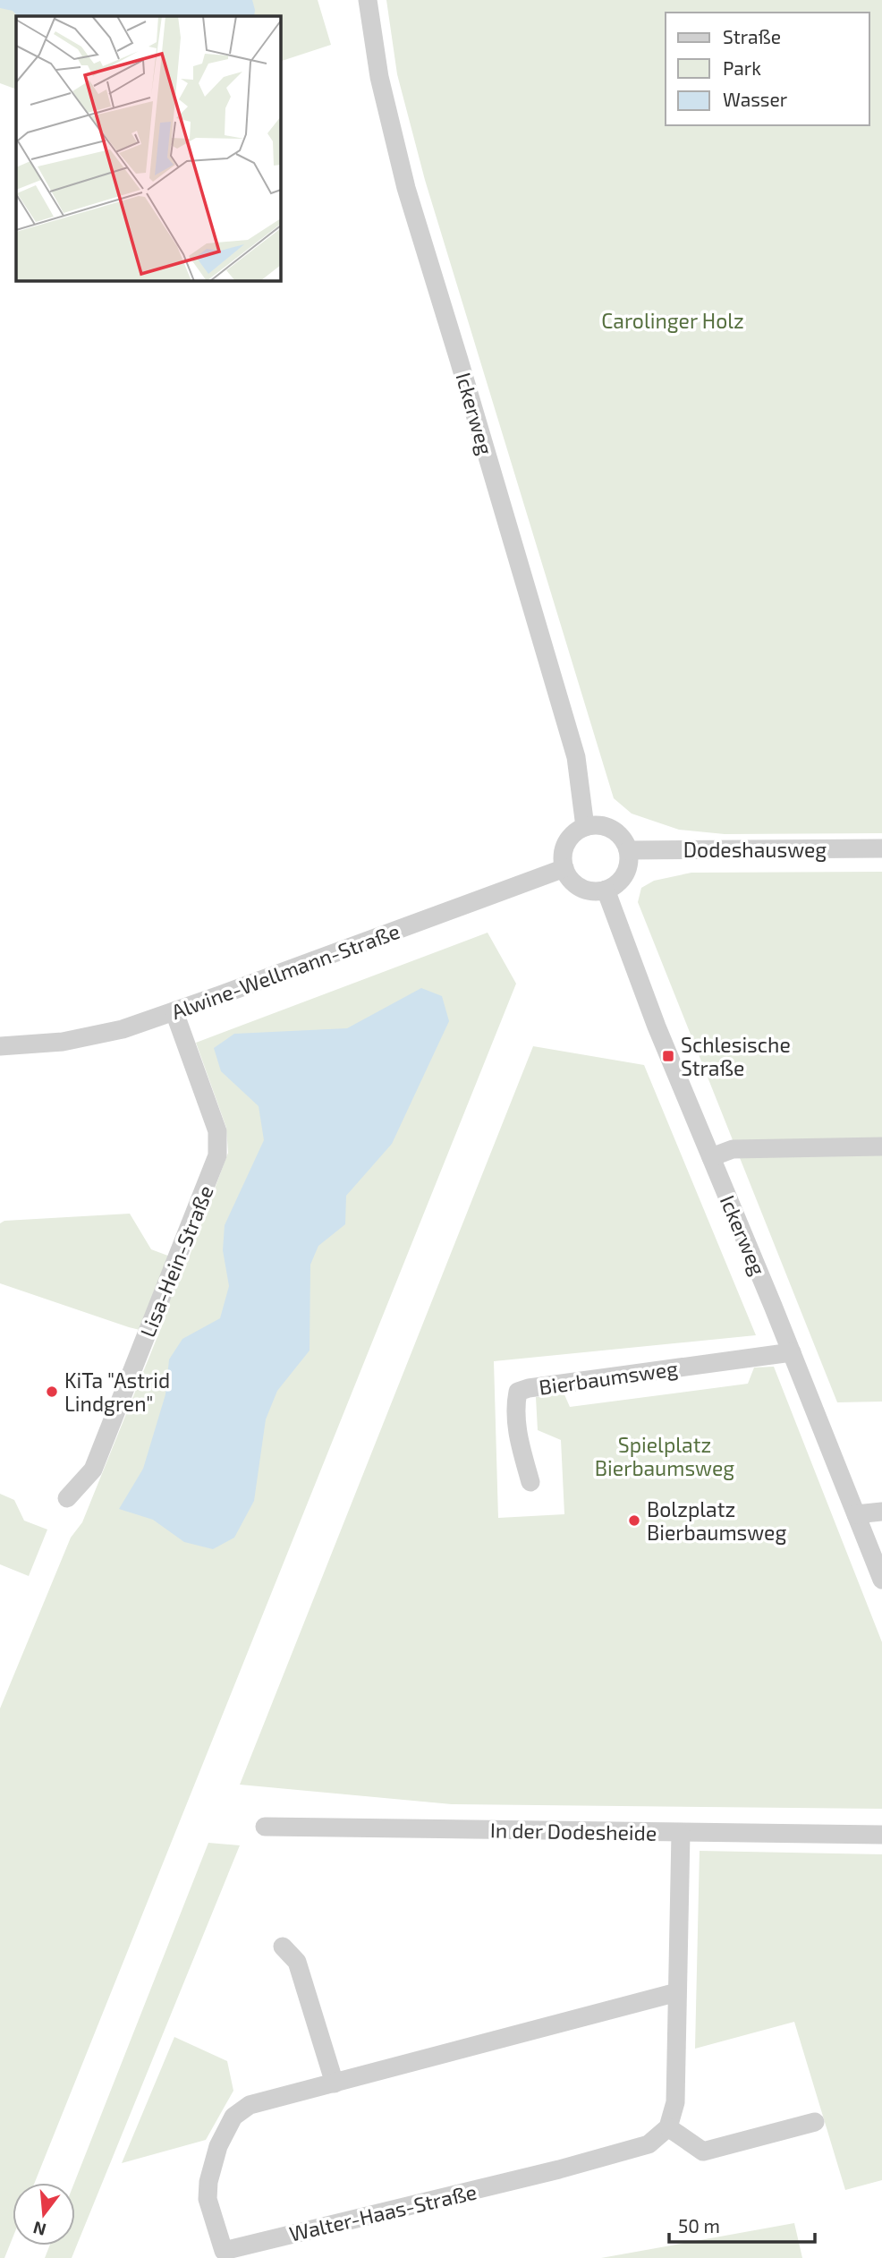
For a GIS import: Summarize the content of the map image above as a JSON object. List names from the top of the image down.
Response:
{
  "streets": {
    "street": [
      "Ickerweg",
      "Dodeshausweg",
      "Alwine-Wellmann-Straße",
      "Lisa-Hein-Straße",
      "Bierbaumsweg",
      "In der Dodesheide",
      "Walter-Haas-Straße"
    ]
  },
  "crossings": [
    ["Ickerweg", "Dodeshausweg"],
    ["Ickerweg", "Alwine-Wellmann-Straße"],
    ["Ickerweg", "Bierbaumsweg"],
    ["Dodeshausweg", "Alwine-Wellmann-Straße"],
    ["Alwine-Wellmann-Straße", "Lisa-Hein-Straße"]
  ],
  "parks": ["Carolinger Holz", "Spielplatz Bierbaumsweg"],
  "places": {
    "transit": ["Schlesische Straße"],
    "other": ["KiTa \"Astrid Lindgren\"", "Bolzplatz Bierbaumsweg"]
  },
  "legend": ["Straße", "Park", "Wasser"],
  "scale_bar": "50 m",
  "north": "bottom"
}
